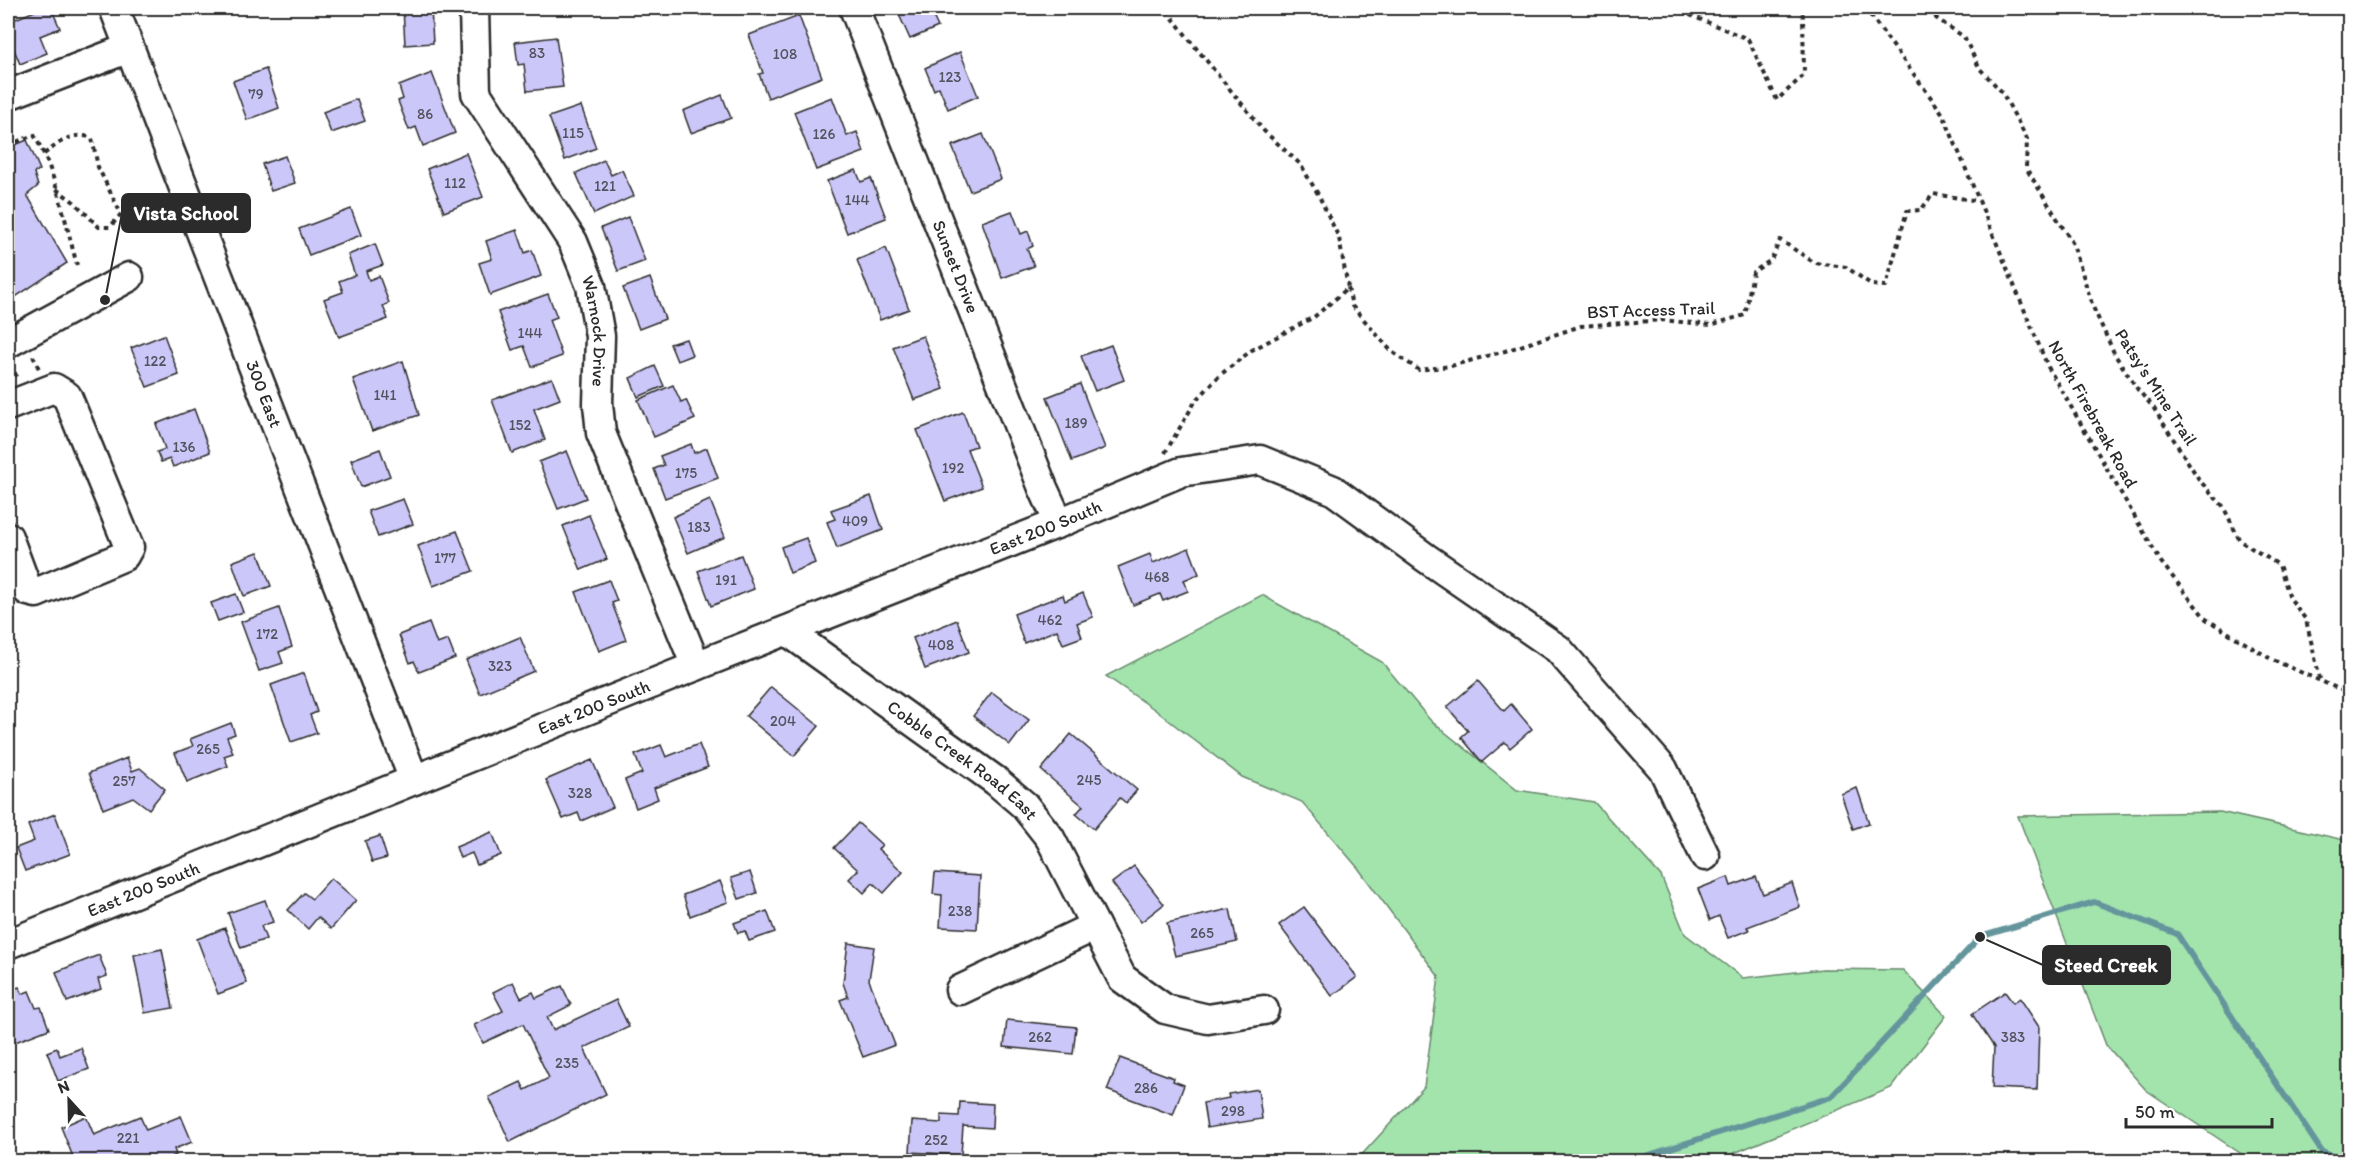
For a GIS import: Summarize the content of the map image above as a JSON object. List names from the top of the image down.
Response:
{
  "streets": {
    "street": [
      "Sunset Drive",
      "Warnock Drive",
      "300 East",
      "East 200 South",
      "Cobble Creek Road East"
    ],
    "path": ["BST Access Trail", "Patsy's Mine Trail", "North Firebreak Road"]
  },
  "crossings": [
    ["Sunset Drive", "East 200 South"],
    ["BST Access Trail", "North Firebreak Road"],
    ["Warnock Drive", "East 200 South"],
    ["Patsy's Mine Trail", "North Firebreak Road"],
    ["300 East", "East 200 South"],
    ["East 200 South", "Cobble Creek Road East"]
  ],
  "places": ["Vista School", "Steed Creek"],
  "house_numbers": [
    "83",
    "108",
    "123",
    "79",
    "86",
    "115",
    "126",
    "112",
    "121",
    "144",
    "144",
    "122",
    "141",
    "189",
    "152",
    "136",
    "192",
    "175",
    "409",
    "183",
    "177",
    "468",
    "191",
    "462",
    "172",
    "408",
    "323",
    "204",
    "265",
    "245",
    "257",
    "328",
    "238",
    "265",
    "262",
    "383",
    "235",
    "286",
    "298",
    "221",
    "252"
  ],
  "scale_bar": "50 m",
  "north": "top"
}
